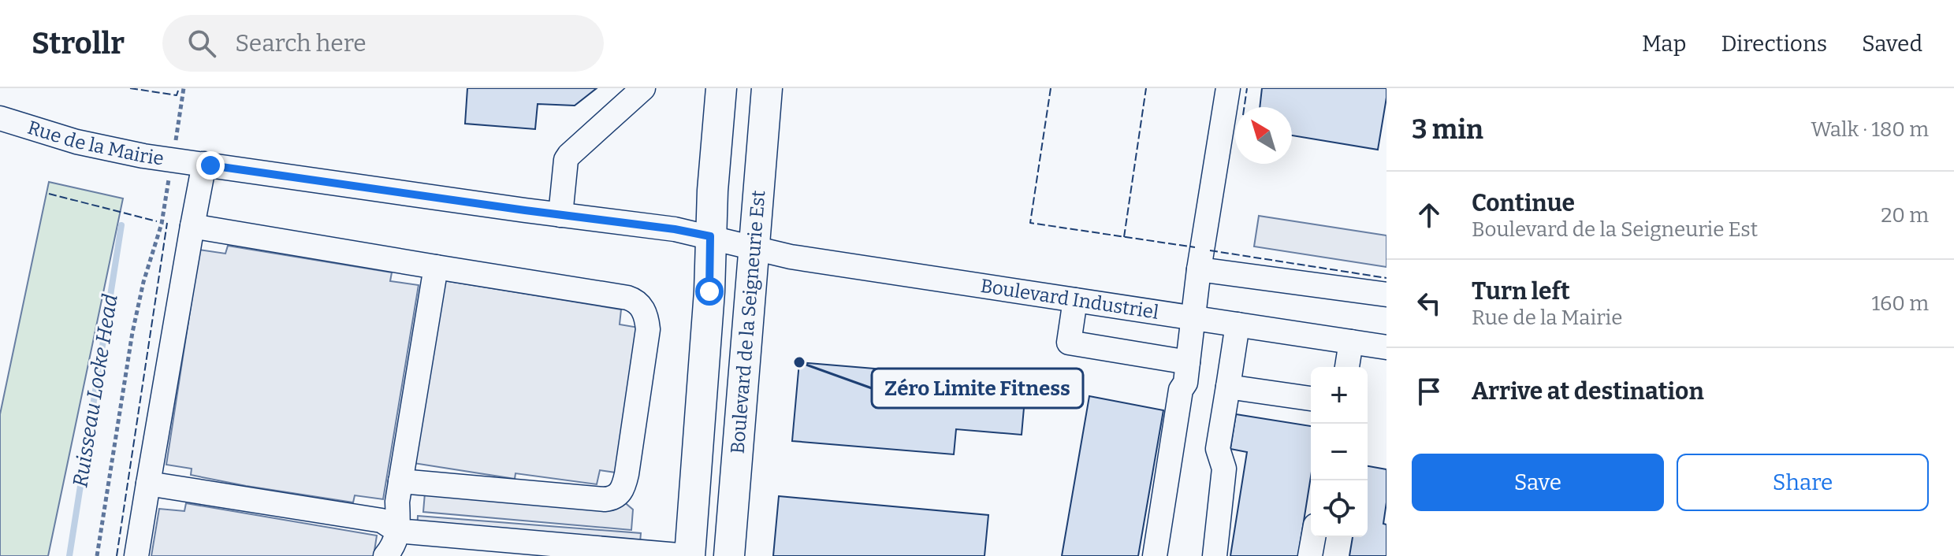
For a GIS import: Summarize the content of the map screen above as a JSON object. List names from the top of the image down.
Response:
{
  "streets": {
    "main road": ["Boulevard de la Seigneurie Est"],
    "street": ["Rue de la Mairie", "Boulevard Industriel"]
  },
  "crossings": [
    ["Rue de la Mairie", "Boulevard Industriel"],
    ["Rue de la Mairie", "Boulevard de la Seigneurie Est"],
    ["Boulevard Industriel", "Boulevard de la Seigneurie Est"]
  ],
  "water": ["Ruisseau Locke Head"],
  "places": ["Zéro Limite Fitness"],
  "north": "top left",
  "page": {
    "header": "Strollr",
    "search": "Search here",
    "nav": ["Map", "Directions", "Saved"],
    "heading": ["3 min", "Walk · 180 m"],
    "list": [
      ["Continue", "Boulevard de la Seigneurie Est", "20 m"],
      ["Turn left", "Rue de la Mairie", "160 m"],
      "Arrive at destination"
    ],
    "map_buttons": ["+", "−"],
    "buttons": ["Save", "Share"]
  }
}
